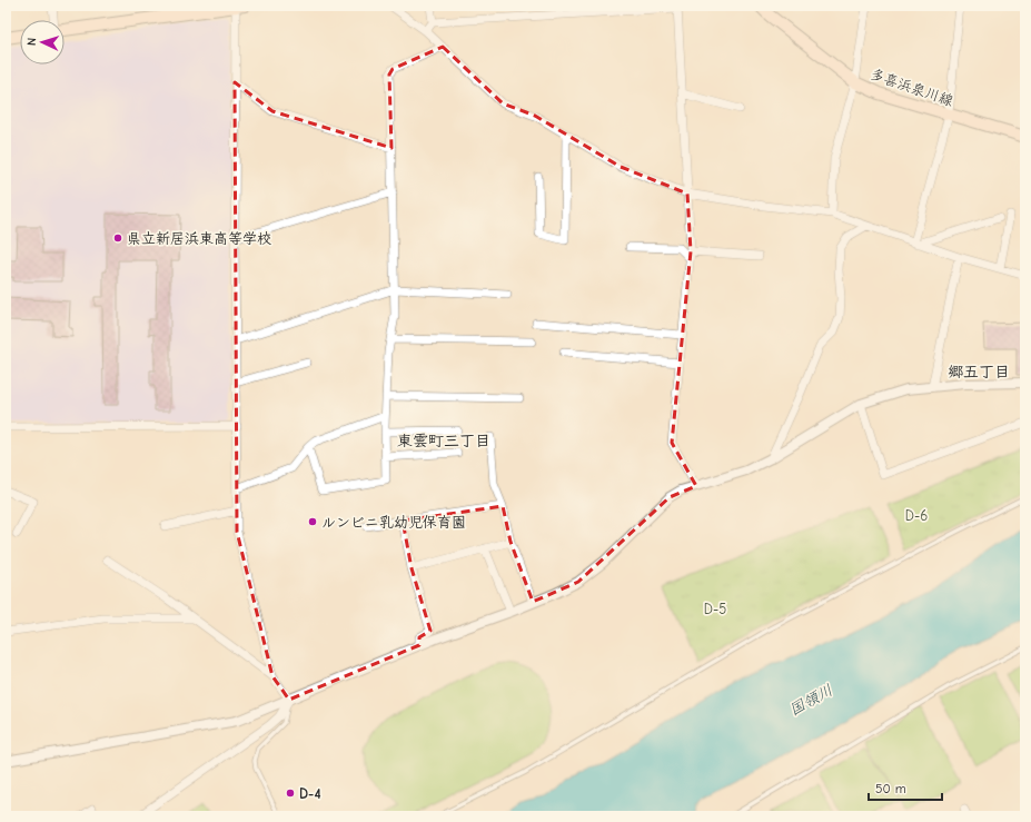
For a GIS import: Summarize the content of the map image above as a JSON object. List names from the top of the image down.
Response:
{
  "streets": {
    "main road": ["多喜浜泉川線"]
  },
  "districts": ["郷五丁目", "東雲町三丁目"],
  "water": ["国領川"],
  "parks": ["D-6", "D-5"],
  "places": ["県立新居浜東高等学校", "ルンビニ乳幼児保育園", "D-4"],
  "scale_bar": "50 m",
  "north": "left"
}
